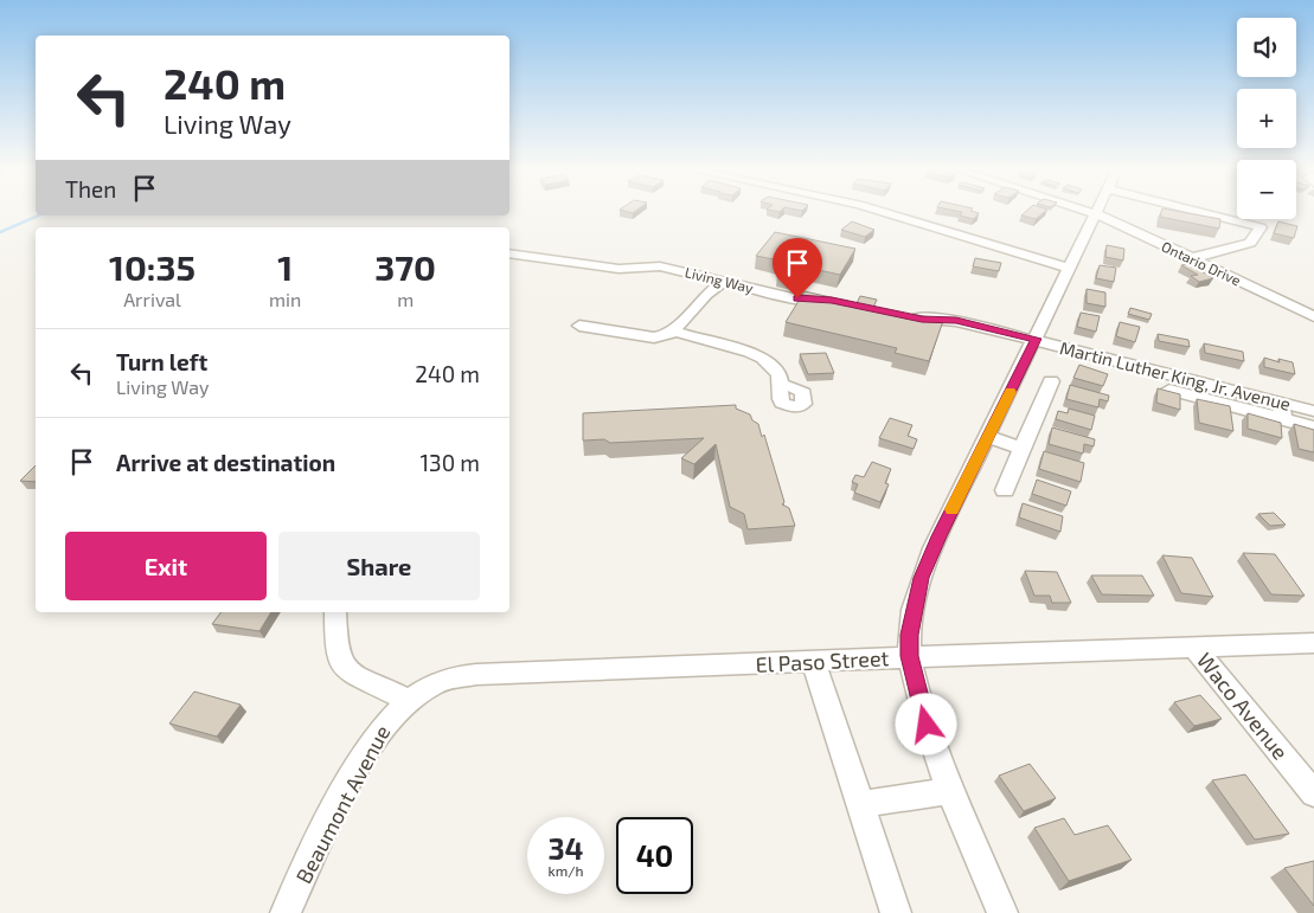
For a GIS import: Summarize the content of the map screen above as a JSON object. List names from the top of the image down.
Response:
{
  "streets": {
    "street": [
      "Ontario Drive",
      "Living Way",
      "Martin Luther King, Jr. Avenue",
      "El Paso Street",
      "Waco Avenue",
      "Beaumont Avenue"
    ]
  },
  "crossings": [
    ["El Paso Street", "Waco Avenue"],
    ["El Paso Street", "Beaumont Avenue"]
  ],
  "page": {
    "map_buttons": ["+", "−"],
    "turn": ["240 m", "Living Way"],
    "then": "Then",
    "eta": [
      "10:35",
      "Arrival",
      "1",
      "min",
      "370",
      "m"
    ],
    "list": [
      {
        "name": "Turn left",
        "note": "Living Way",
        "value": "240 m"
      },
      {
        "name": "Arrive at destination",
        "value": "130 m"
      }
    ],
    "buttons": ["Exit", "Share"],
    "speed": "34 km/h",
    "limit": "40"
  }
}
